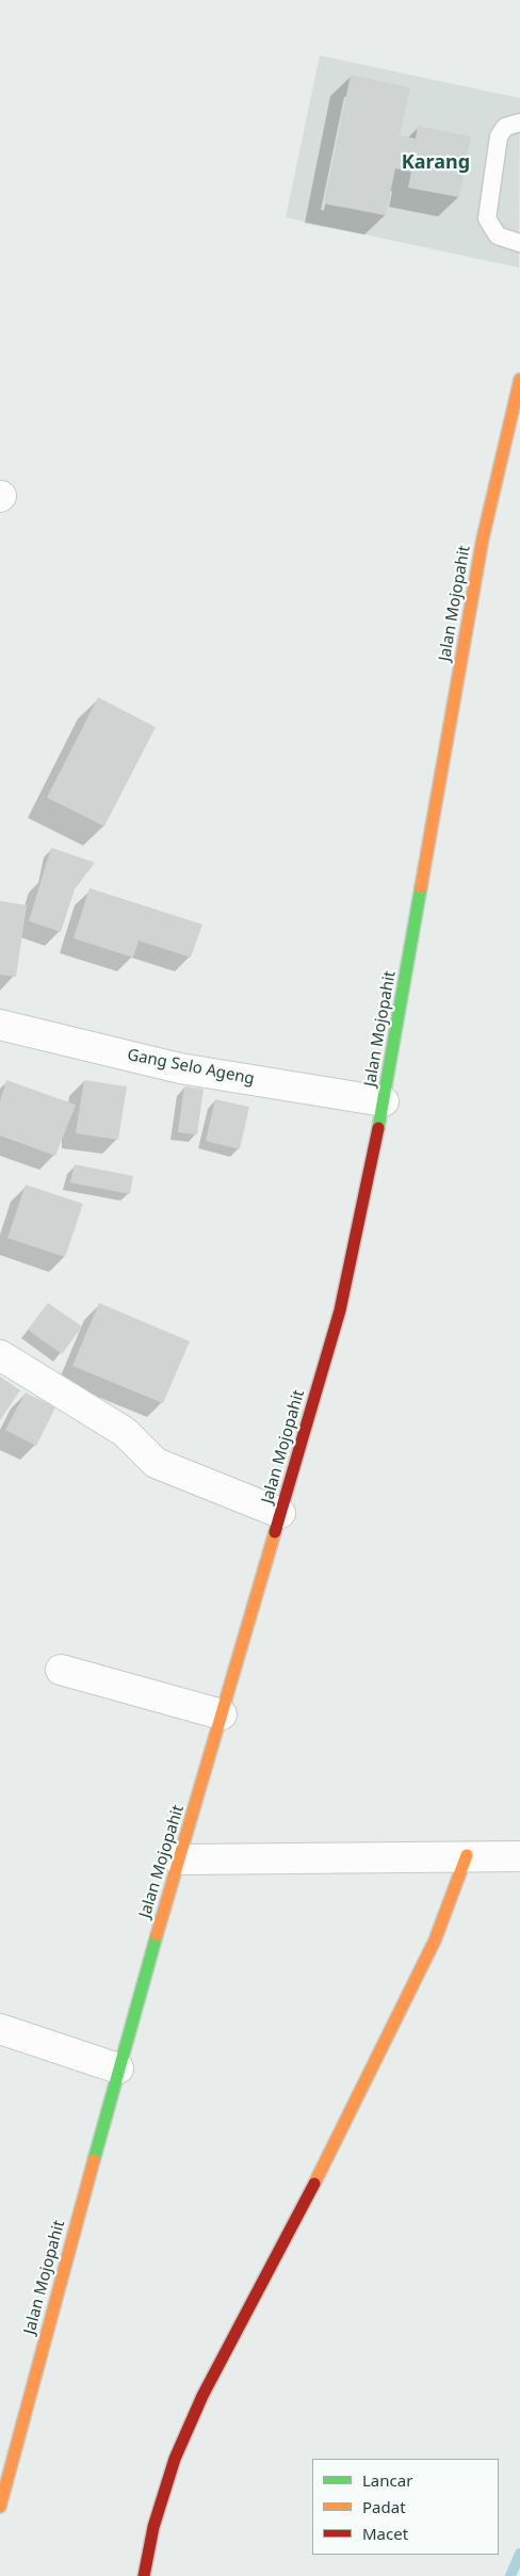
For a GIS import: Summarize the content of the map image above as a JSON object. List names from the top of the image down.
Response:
{
  "streets": {
    "street": ["Jalan Mojopahit", "Gang Selo Ageng"]
  },
  "crossings": [
    ["Jalan Mojopahit", "Gang Selo Ageng"]
  ],
  "districts": ["Karang"],
  "legend": ["Lancar", "Padat", "Macet"]
}
